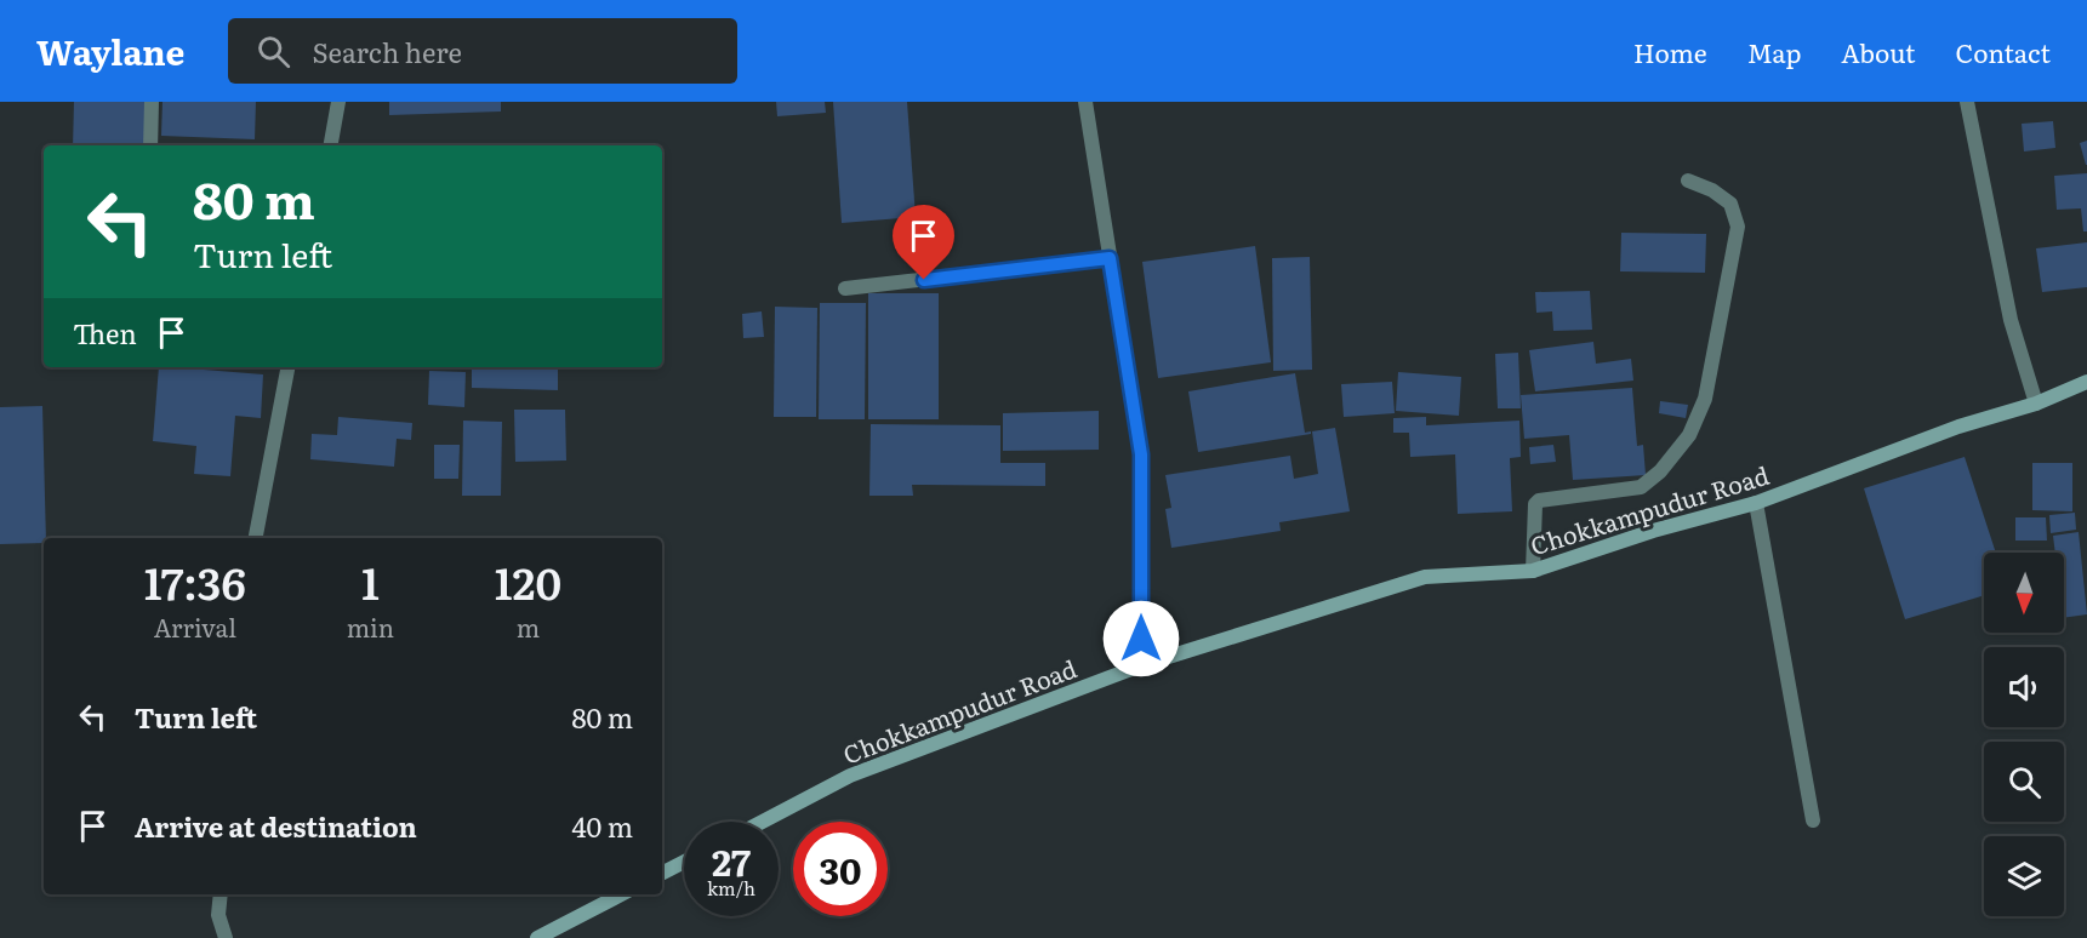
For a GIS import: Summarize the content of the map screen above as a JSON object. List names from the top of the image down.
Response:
{
  "streets": {
    "street": ["Chokkampudur Road"]
  },
  "north": "bottom",
  "page": {
    "header": "Waylane",
    "search": "Search here",
    "nav": [
      "Home",
      "Map",
      "About",
      "Contact"
    ],
    "turn": ["80 m", "Turn left"],
    "then": "Then",
    "eta": [
      "17:36",
      "Arrival",
      "1",
      "min",
      "120",
      "m"
    ],
    "list": [
      {
        "name": "Turn left",
        "value": "80 m"
      },
      {
        "name": "Arrive at destination",
        "value": "40 m"
      }
    ],
    "speed": "27 km/h",
    "limit": "30"
  }
}
